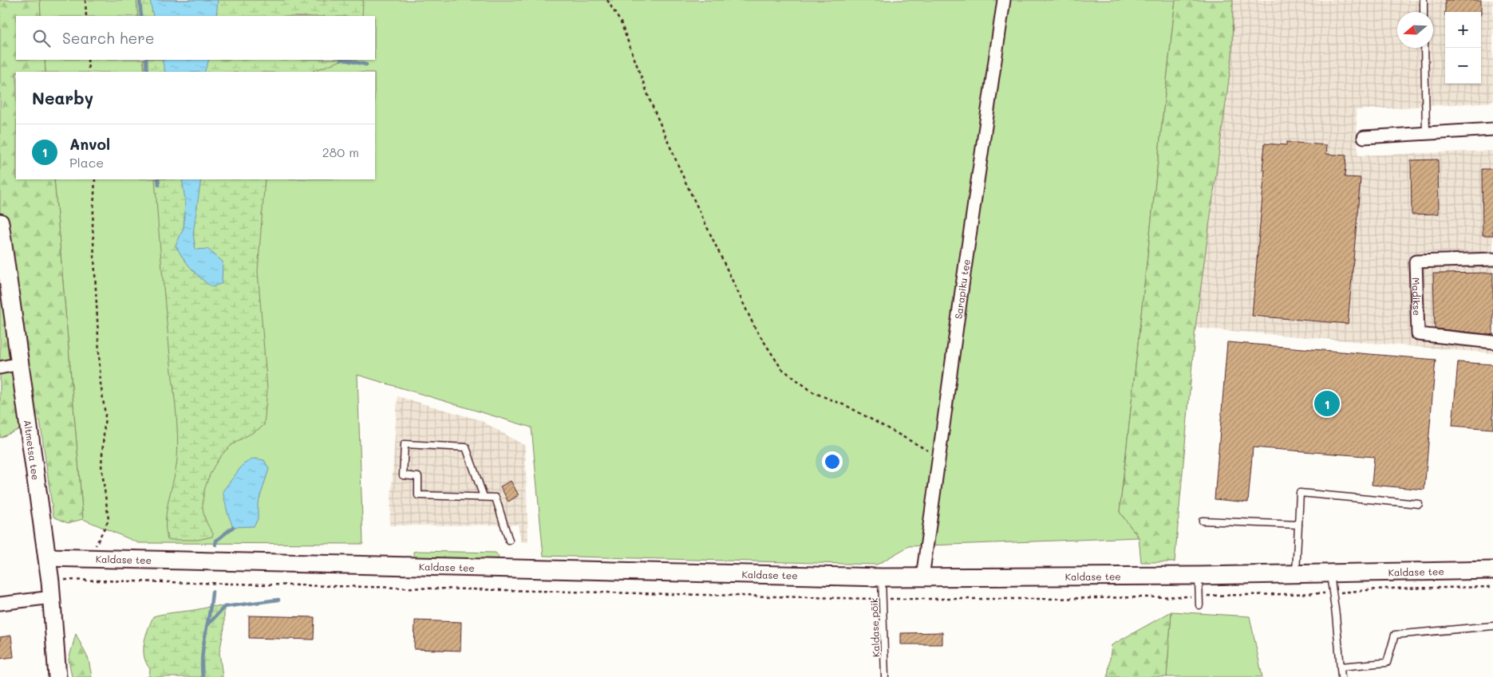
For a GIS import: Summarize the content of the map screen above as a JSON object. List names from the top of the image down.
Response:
{
  "streets": {
    "street": [
      "Sarapiku tee",
      "Madikse",
      "Altmetsa tee",
      "Kaldase tee"
    ],
    "lane": ["Kaldase põik"]
  },
  "crossings": [
    ["Sarapiku tee", "Kaldase tee"],
    ["Altmetsa tee", "Kaldase tee"],
    ["Kaldase tee", "Kaldase põik"]
  ],
  "north": "left",
  "page": {
    "map_buttons": ["+", "−"],
    "search": "Search here",
    "heading": "Nearby",
    "list": [
      {
        "mark": "1",
        "name": "Anvol",
        "note": "Place",
        "value": "280 m"
      }
    ],
    "pins": "1"
  }
}
